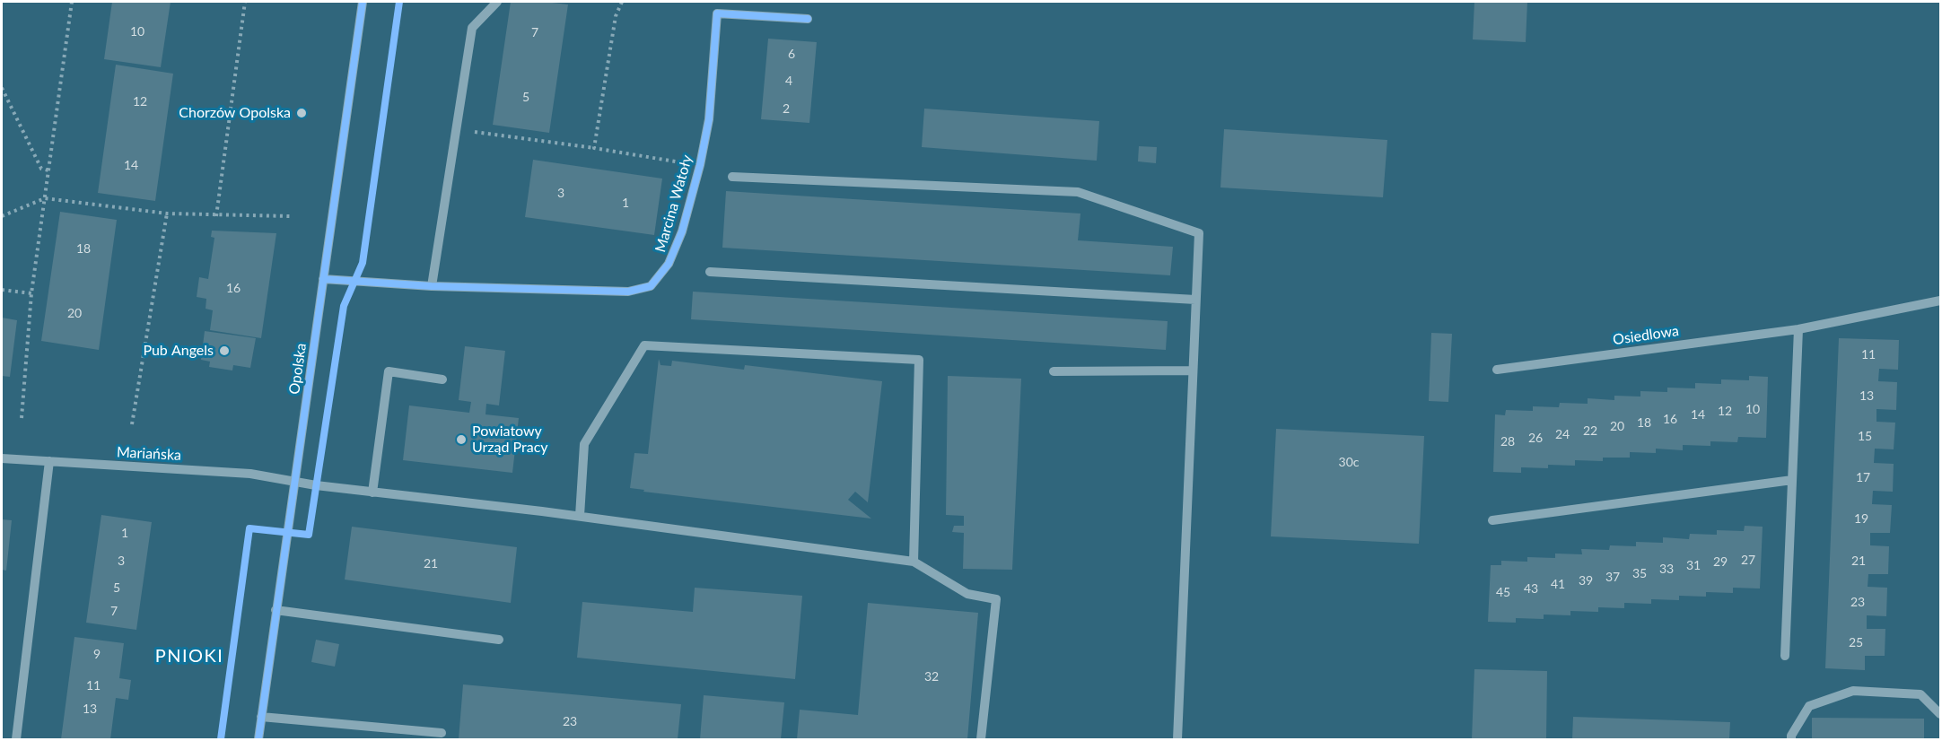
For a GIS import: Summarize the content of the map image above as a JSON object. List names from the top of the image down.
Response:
{
  "streets": {
    "street": [
      "Marcina Watoły",
      "Osiedlowa",
      "Opolska",
      "Mariańska"
    ]
  },
  "crossings": [
    ["Marcina Watoły", "Opolska"],
    ["Opolska", "Mariańska"]
  ],
  "districts": ["PNIOKI"],
  "places": ["Chorzów Opolska", "Pub Angels", "Powiatowy Urząd Pracy"],
  "house_numbers": [
    "10",
    "7",
    "6",
    "4",
    "5",
    "12",
    "2",
    "14",
    "3",
    "1",
    "18",
    "16",
    "20",
    "11",
    "13",
    "10",
    "12",
    "14",
    "16",
    "18",
    "20",
    "22",
    "24",
    "15",
    "26",
    "28",
    "30c",
    "17",
    "19",
    "1",
    "27",
    "3",
    "21",
    "29",
    "21",
    "31",
    "33",
    "35",
    "37",
    "39",
    "41",
    "5",
    "43",
    "45",
    "23",
    "7",
    "25",
    "9",
    "32",
    "11",
    "13",
    "23"
  ]
}
